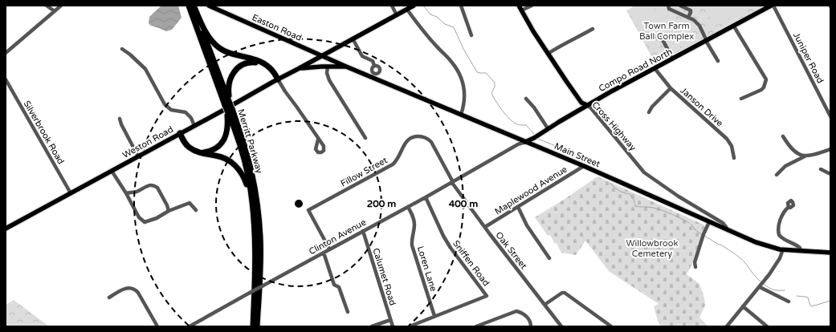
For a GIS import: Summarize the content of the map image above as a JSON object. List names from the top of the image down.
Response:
{
  "streets": {
    "highway": ["Merritt Parkway"],
    "main road": [
      "Easton Road",
      "Compo Road North",
      "Cross Highway",
      "Weston Road",
      "Main Street"
    ],
    "street": [
      "Juniper Road",
      "Janson Drive",
      "Silverbrook Road",
      "Fillow Street",
      "Maplewood Avenue",
      "Clinton Avenue",
      "Oak Street",
      "Sniffen Road",
      "Loren Lane",
      "Calumet Road"
    ]
  },
  "crossings": [
    ["Easton Road", "Weston Road"],
    ["Easton Road", "Main Street"],
    ["Compo Road North", "Janson Drive"],
    ["Compo Road North", "Cross Highway"],
    ["Compo Road North", "Main Street"],
    ["Compo Road North", "Clinton Avenue"],
    ["Cross Highway", "Main Street"],
    ["Silverbrook Road", "Weston Road"],
    ["Weston Road", "Main Street"],
    ["Main Street", "Maplewood Avenue"],
    ["Main Street", "Clinton Avenue"],
    ["Fillow Street", "Clinton Avenue"],
    ["Fillow Street", "Oak Street"],
    ["Maplewood Avenue", "Oak Street"],
    ["Clinton Avenue", "Oak Street"],
    ["Clinton Avenue", "Sniffen Road"],
    ["Clinton Avenue", "Loren Lane"],
    ["Clinton Avenue", "Calumet Road"],
    ["Sniffen Road", "Loren Lane"]
  ],
  "parks": ["Town Farm Ball Complex", "Willowbrook Cemetery"],
  "rings": ["200 m", "400 m"]
}
